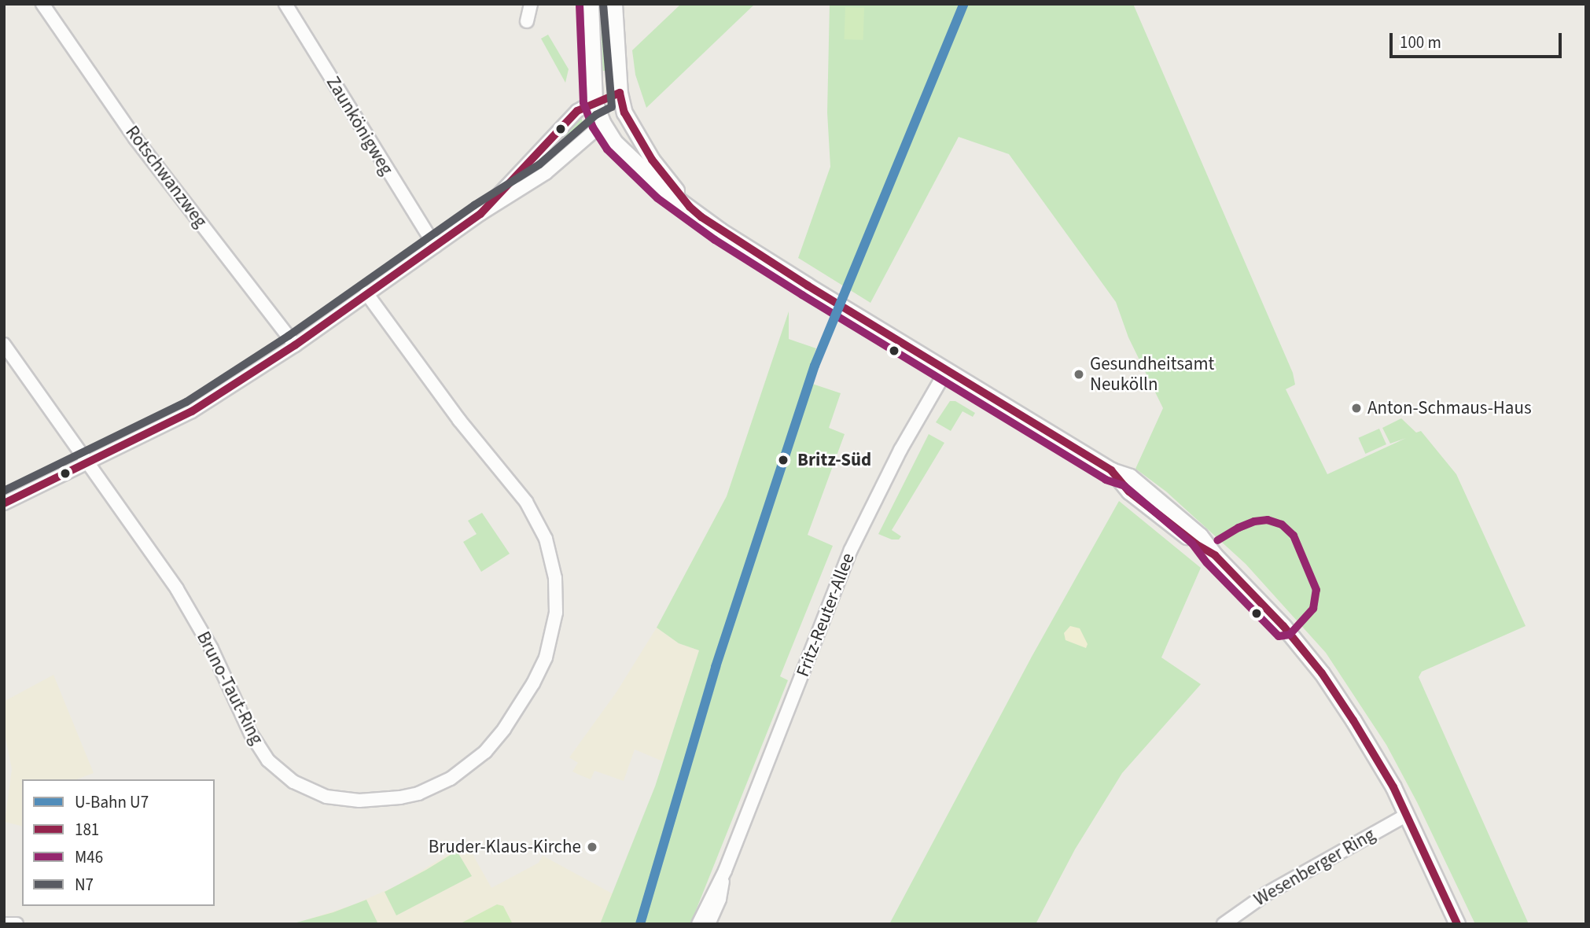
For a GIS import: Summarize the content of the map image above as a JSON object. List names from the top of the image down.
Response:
{
  "streets": {
    "street": [
      "Zaunkönigweg",
      "Rotschwanzweg",
      "Fritz-Reuter-Allee",
      "Bruno-Taut-Ring",
      "Wesenberger Ring"
    ]
  },
  "places": [
    "Gesundheitsamt Neukölln",
    "Anton-Schmaus-Haus",
    "Britz-Süd",
    "Bruder-Klaus-Kirche"
  ],
  "lines": [
    "metro line U7",
    "transit line M46",
    "transit line N7",
    "transit line 181"
  ],
  "legend": [
    "U-Bahn U7",
    "181",
    "M46",
    "N7"
  ],
  "scale_bar": "100 m"
}
